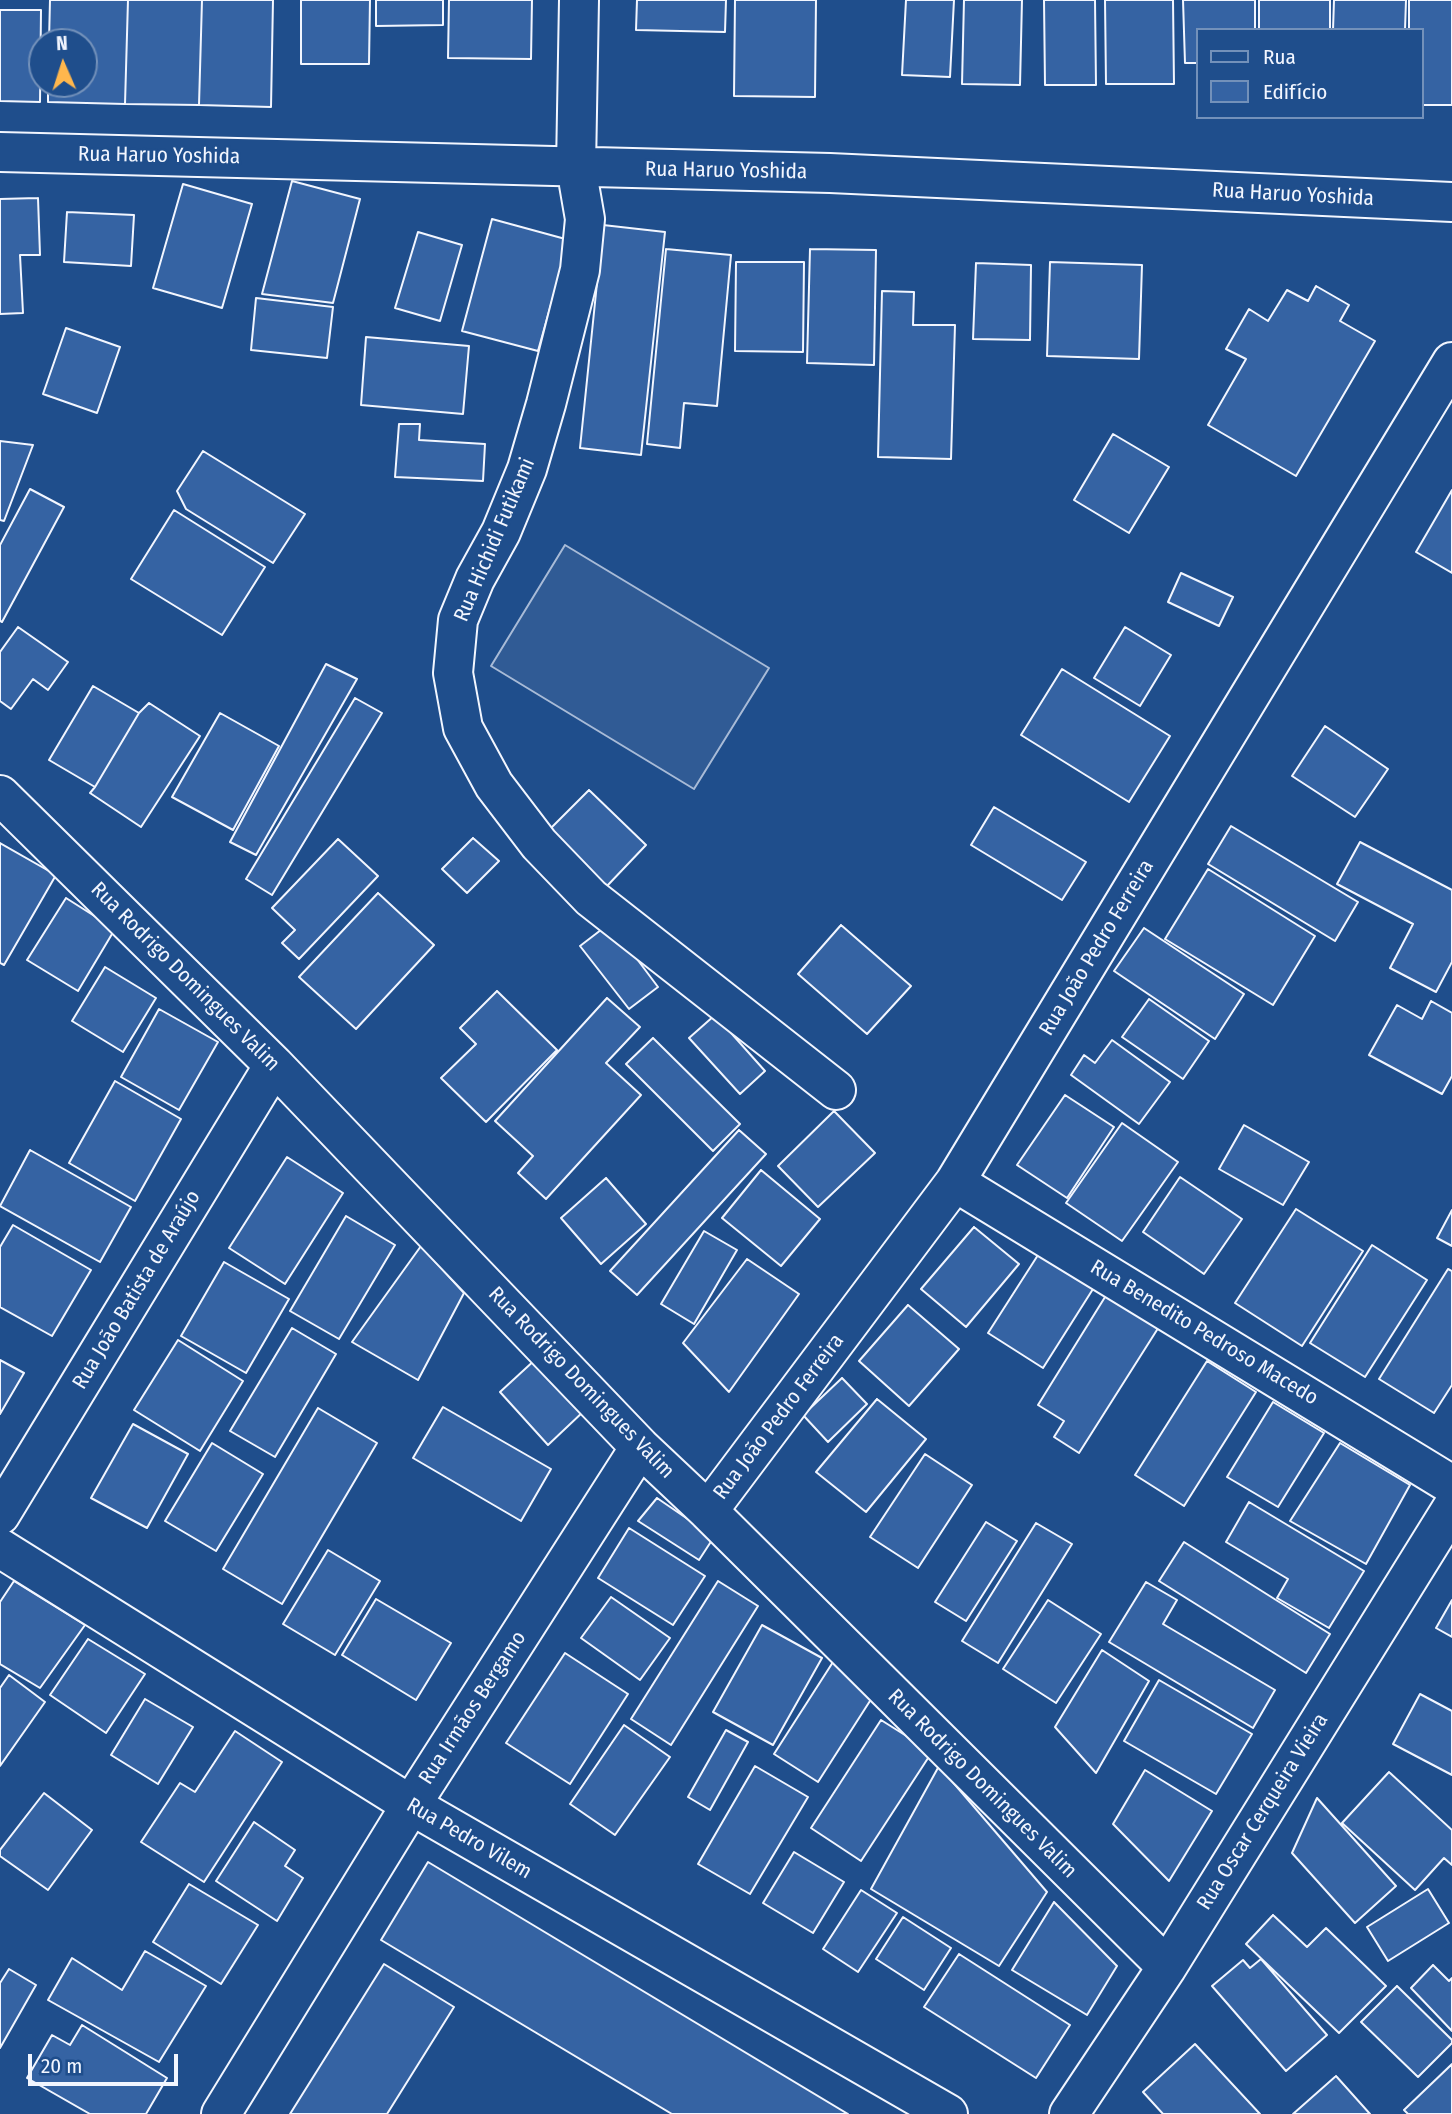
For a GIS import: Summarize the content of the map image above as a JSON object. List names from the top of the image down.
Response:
{
  "streets": {
    "street": [
      "Rua Haruo Yoshida",
      "Rua Hichidi Futikami",
      "Rua João Pedro Ferreira",
      "Rua Rodrigo Domingues Valim",
      "Rua João Batista de Araújo",
      "Rua Benedito Pedroso Macedo",
      "Rua Irmãos Bergamo",
      "Rua Oscar Cerqueira Vieira",
      "Rua Pedro Vilem"
    ]
  },
  "crossings": [
    ["Rua Haruo Yoshida", "Rua Hichidi Futikami"],
    ["Rua João Pedro Ferreira", "Rua Rodrigo Domingues Valim"],
    ["Rua João Pedro Ferreira", "Rua Benedito Pedroso Macedo"],
    ["Rua Rodrigo Domingues Valim", "Rua João Batista de Araújo"],
    ["Rua Rodrigo Domingues Valim", "Rua Irmãos Bergamo"],
    ["Rua Rodrigo Domingues Valim", "Rua Oscar Cerqueira Vieira"],
    ["Rua Irmãos Bergamo", "Rua Pedro Vilem"]
  ],
  "legend": ["Rua", "Edifício"],
  "scale_bar": "20 m",
  "north": "top"
}
